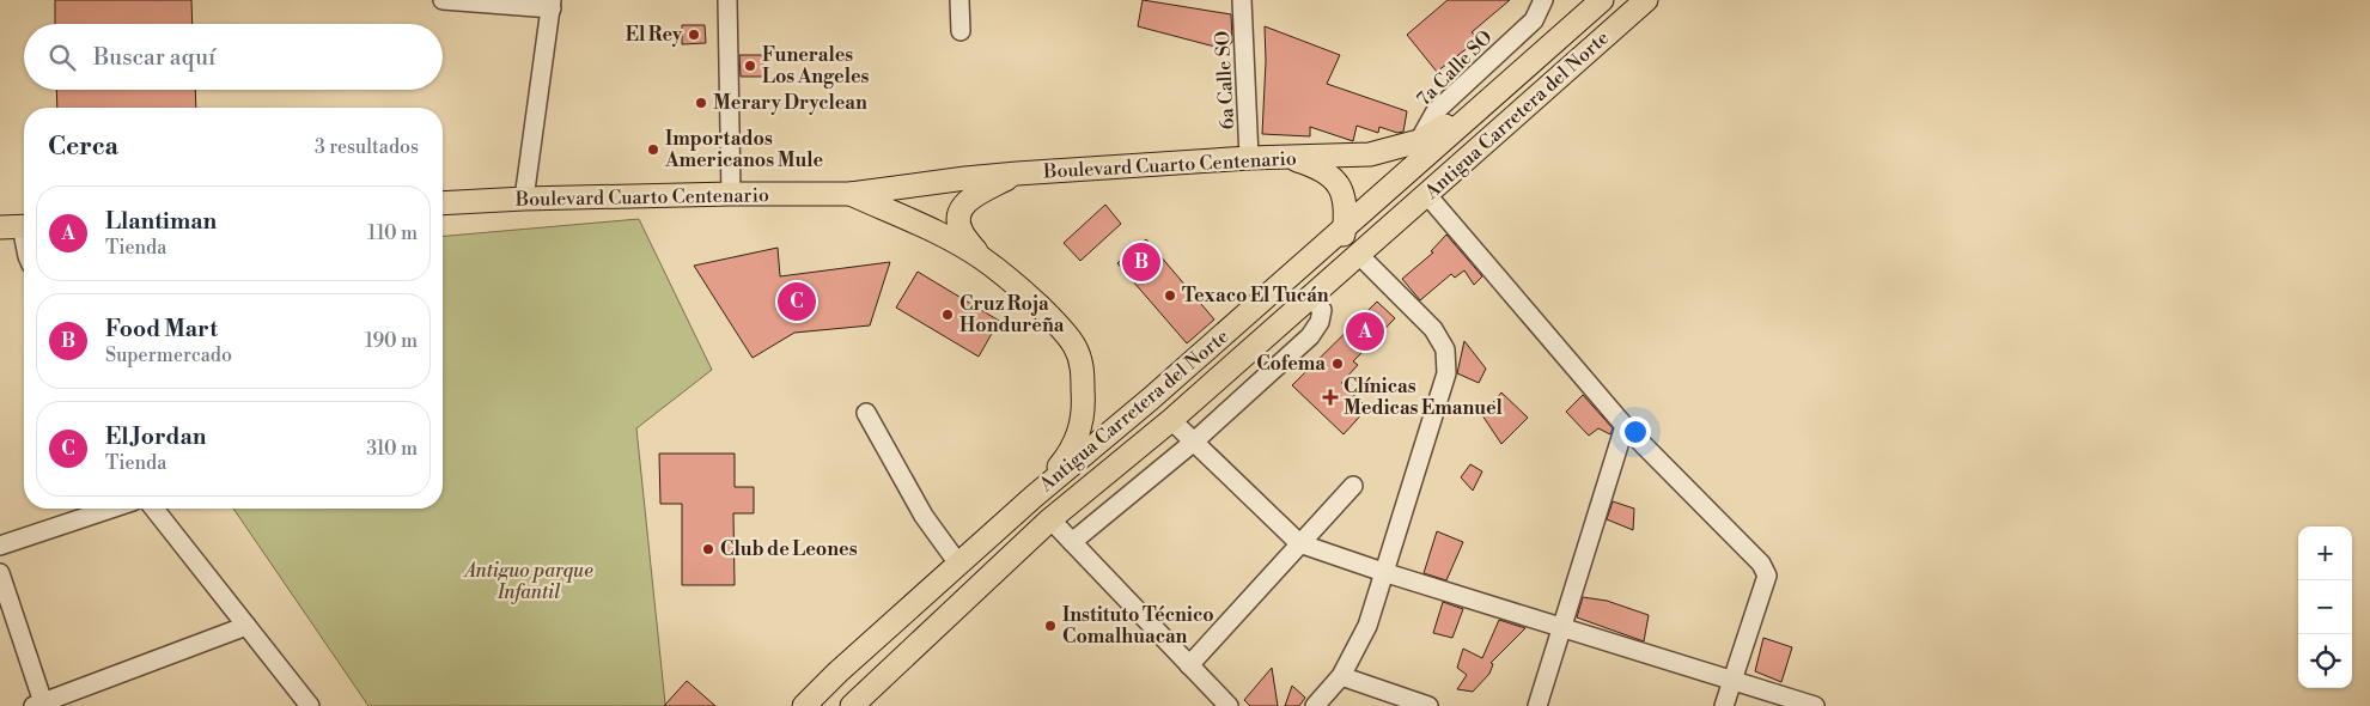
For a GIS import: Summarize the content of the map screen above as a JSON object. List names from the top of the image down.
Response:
{
  "streets": {
    "main road": ["Antigua Carretera del Norte", "Boulevard Cuarto Centenario"],
    "street": ["7a Calle SO", "6a Calle SO"]
  },
  "crossings": [
    ["7a Calle SO", "Boulevard Cuarto Centenario"],
    ["6a Calle SO", "Boulevard Cuarto Centenario"],
    ["Antigua Carretera del Norte", "Boulevard Cuarto Centenario"]
  ],
  "parks": ["Antiguo parque Infantil"],
  "places": {
    "other": [
      "El Rey",
      "Funerales Los Angeles",
      "Merary Dryclean",
      "Importados Americanos Mule",
      "Texaco El Tucán",
      "Cruz Roja Hondureña",
      "Cofema",
      "Club de Leones",
      "Instituto Técnico Comalhuacan"
    ],
    "health": ["Clínicas Medicas Emanuel"]
  },
  "page": {
    "search": "Buscar aquí",
    "heading": ["Cerca", "3 resultados"],
    "list": [
      {
        "mark": "A",
        "name": "Llantiman",
        "note": "Tienda",
        "value": "110 m"
      },
      {
        "mark": "B",
        "name": "Food Mart",
        "note": "Supermercado",
        "value": "190 m"
      },
      {
        "mark": "C",
        "name": "El Jordan",
        "note": "Tienda",
        "value": "310 m"
      }
    ],
    "pins": ["B", "C", "A"],
    "map_buttons": ["+", "−"]
  }
}
